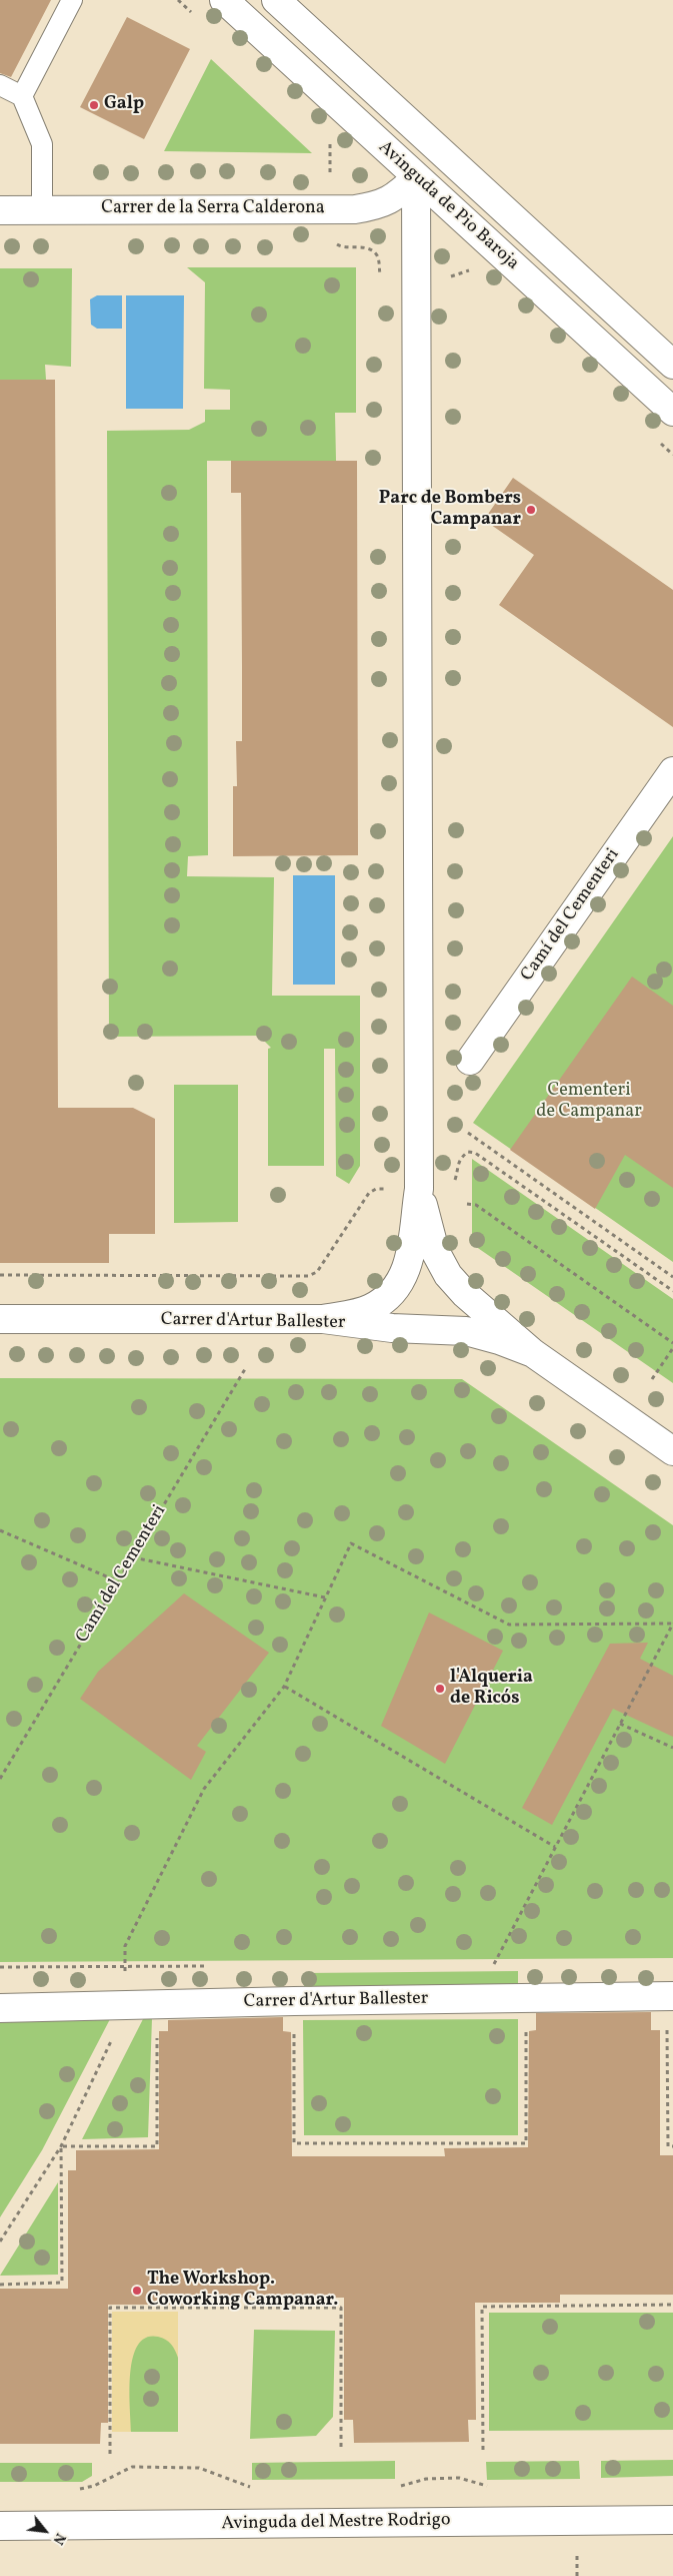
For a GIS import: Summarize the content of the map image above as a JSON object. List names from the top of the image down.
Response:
{
  "streets": {
    "street": [
      "Avinguda de Pio Baroja",
      "Carrer de la Serra Calderona",
      "Camí del Cementeri",
      "Carrer d'Artur Ballester",
      "Avinguda del Mestre Rodrigo"
    ]
  },
  "crossings": [
    ["Avinguda de Pio Baroja", "Carrer de la Serra Calderona"]
  ],
  "parks": ["Cementeri de Campanar"],
  "places": [
    "Galp",
    "Parc de Bombers Campanar",
    "l'Alqueria de Ricós",
    "The Workshop. Coworking Campanar."
  ],
  "north": "bottom right"
}
